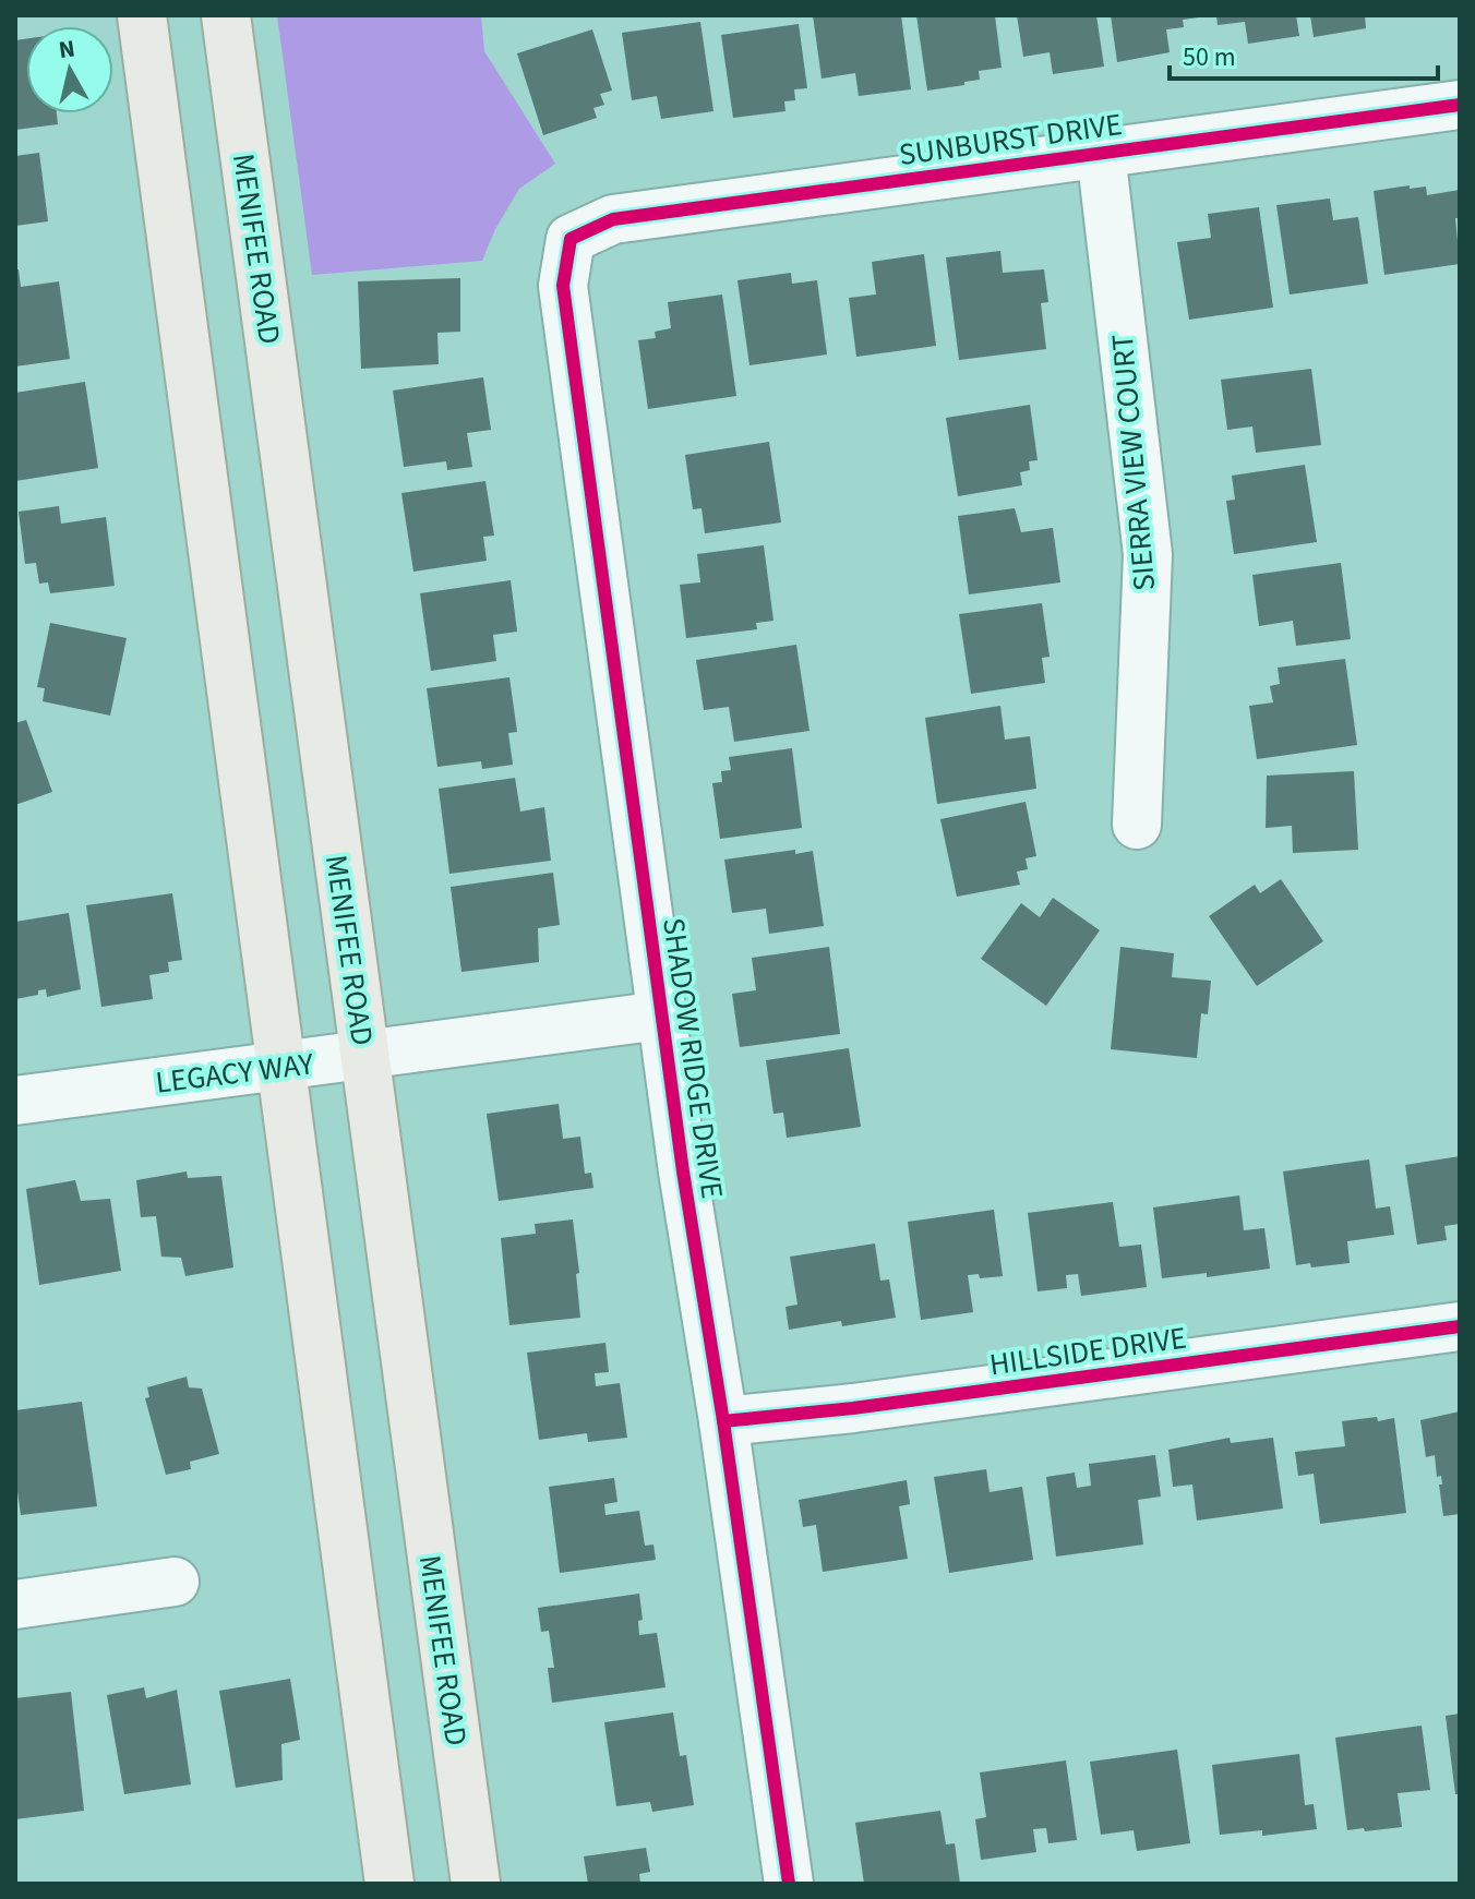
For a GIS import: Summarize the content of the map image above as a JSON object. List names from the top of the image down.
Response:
{
  "streets": {
    "main road": ["MENIFEE ROAD"],
    "street": [
      "SUNBURST DRIVE",
      "SIERRA VIEW COURT",
      "SHADOW RIDGE DRIVE",
      "LEGACY WAY",
      "HILLSIDE DRIVE"
    ]
  },
  "crossings": [
    ["SUNBURST DRIVE", "SIERRA VIEW COURT"],
    ["SUNBURST DRIVE", "SHADOW RIDGE DRIVE"],
    ["MENIFEE ROAD", "LEGACY WAY"],
    ["SHADOW RIDGE DRIVE", "LEGACY WAY"],
    ["SHADOW RIDGE DRIVE", "HILLSIDE DRIVE"]
  ],
  "scale_bar": "50 m",
  "north": "top"
}
